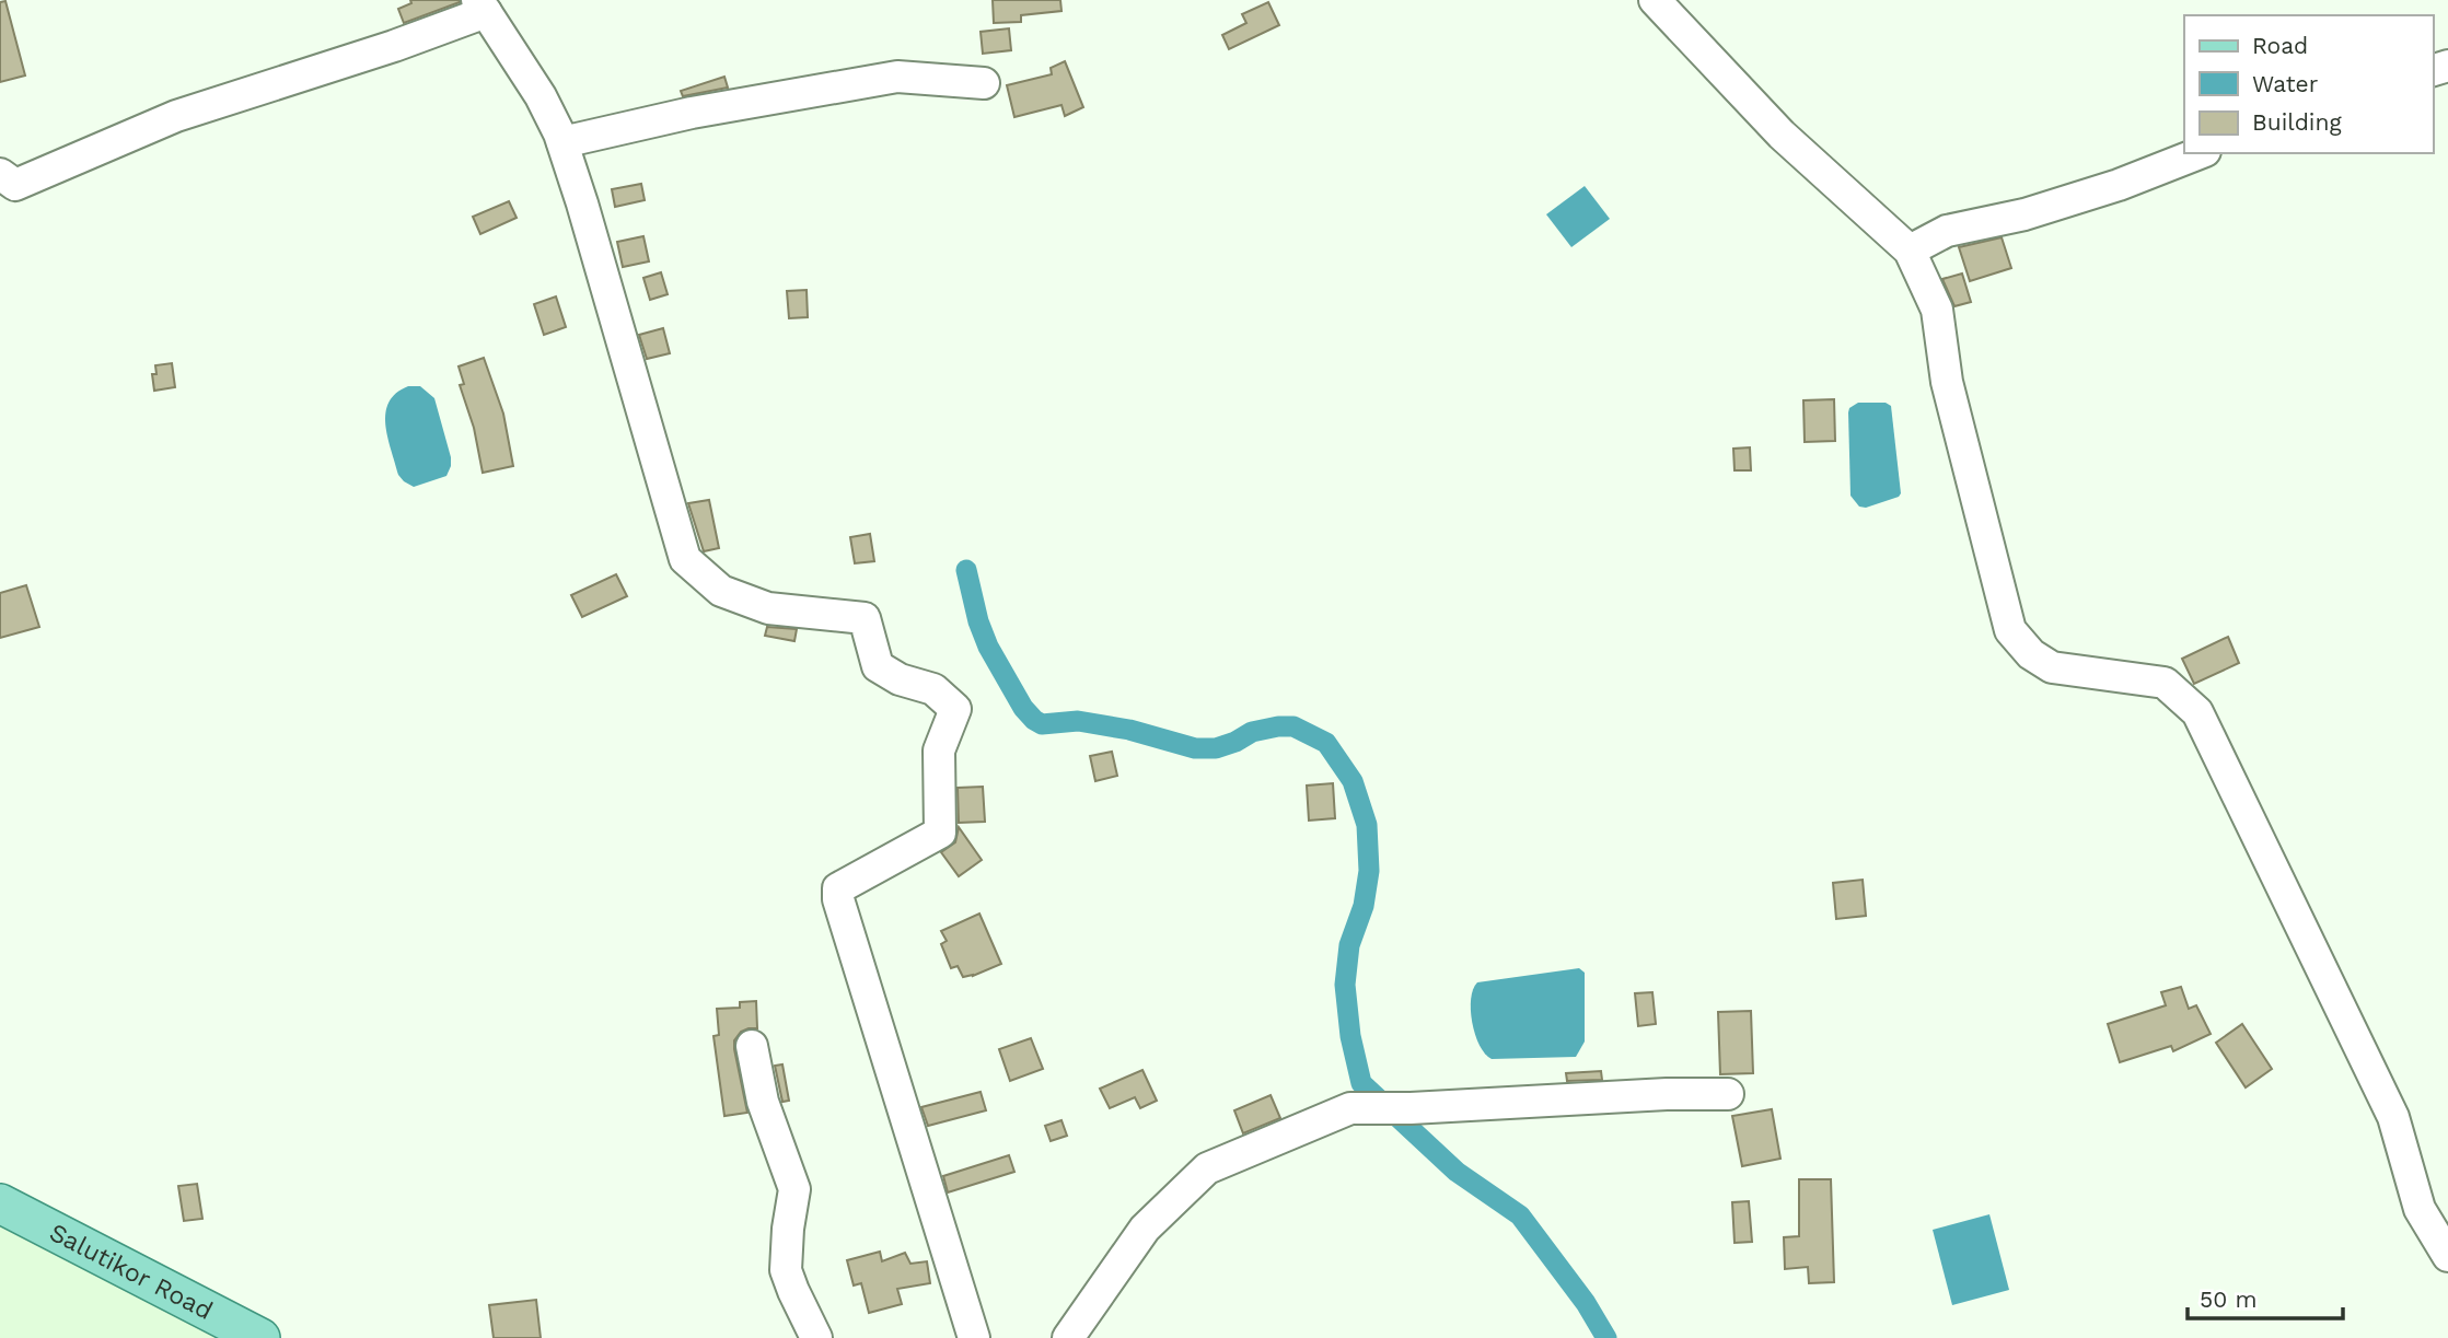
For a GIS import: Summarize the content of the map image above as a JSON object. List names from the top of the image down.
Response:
{
  "streets": {
    "main road": ["Salutikor Road"]
  },
  "legend": ["Road", "Water", "Building"],
  "scale_bar": "50 m"
}
